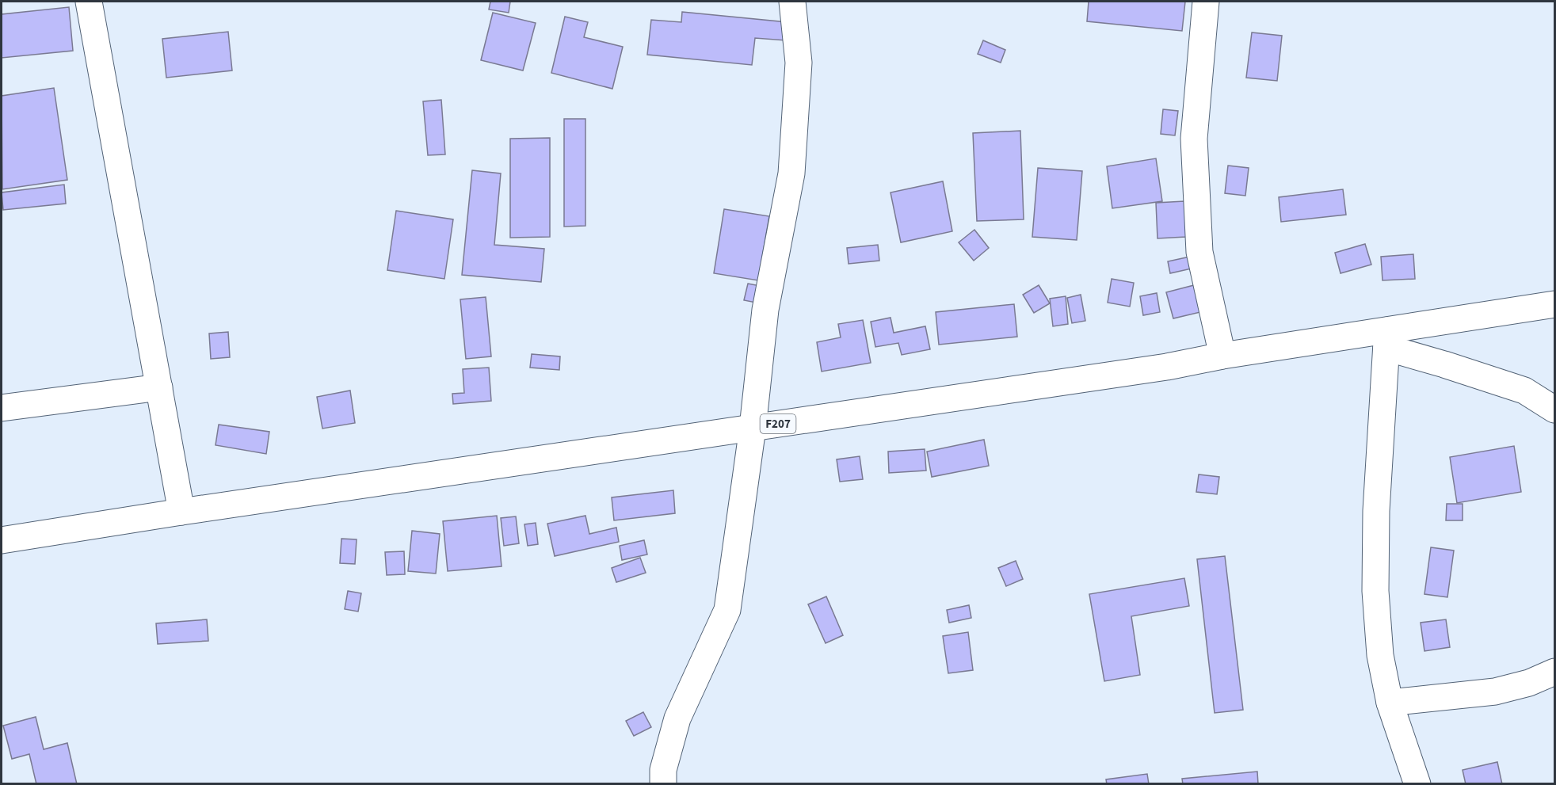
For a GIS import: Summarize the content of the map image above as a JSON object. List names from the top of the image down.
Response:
{
  "streets": {
    "street": ["F207"]
  }
}
